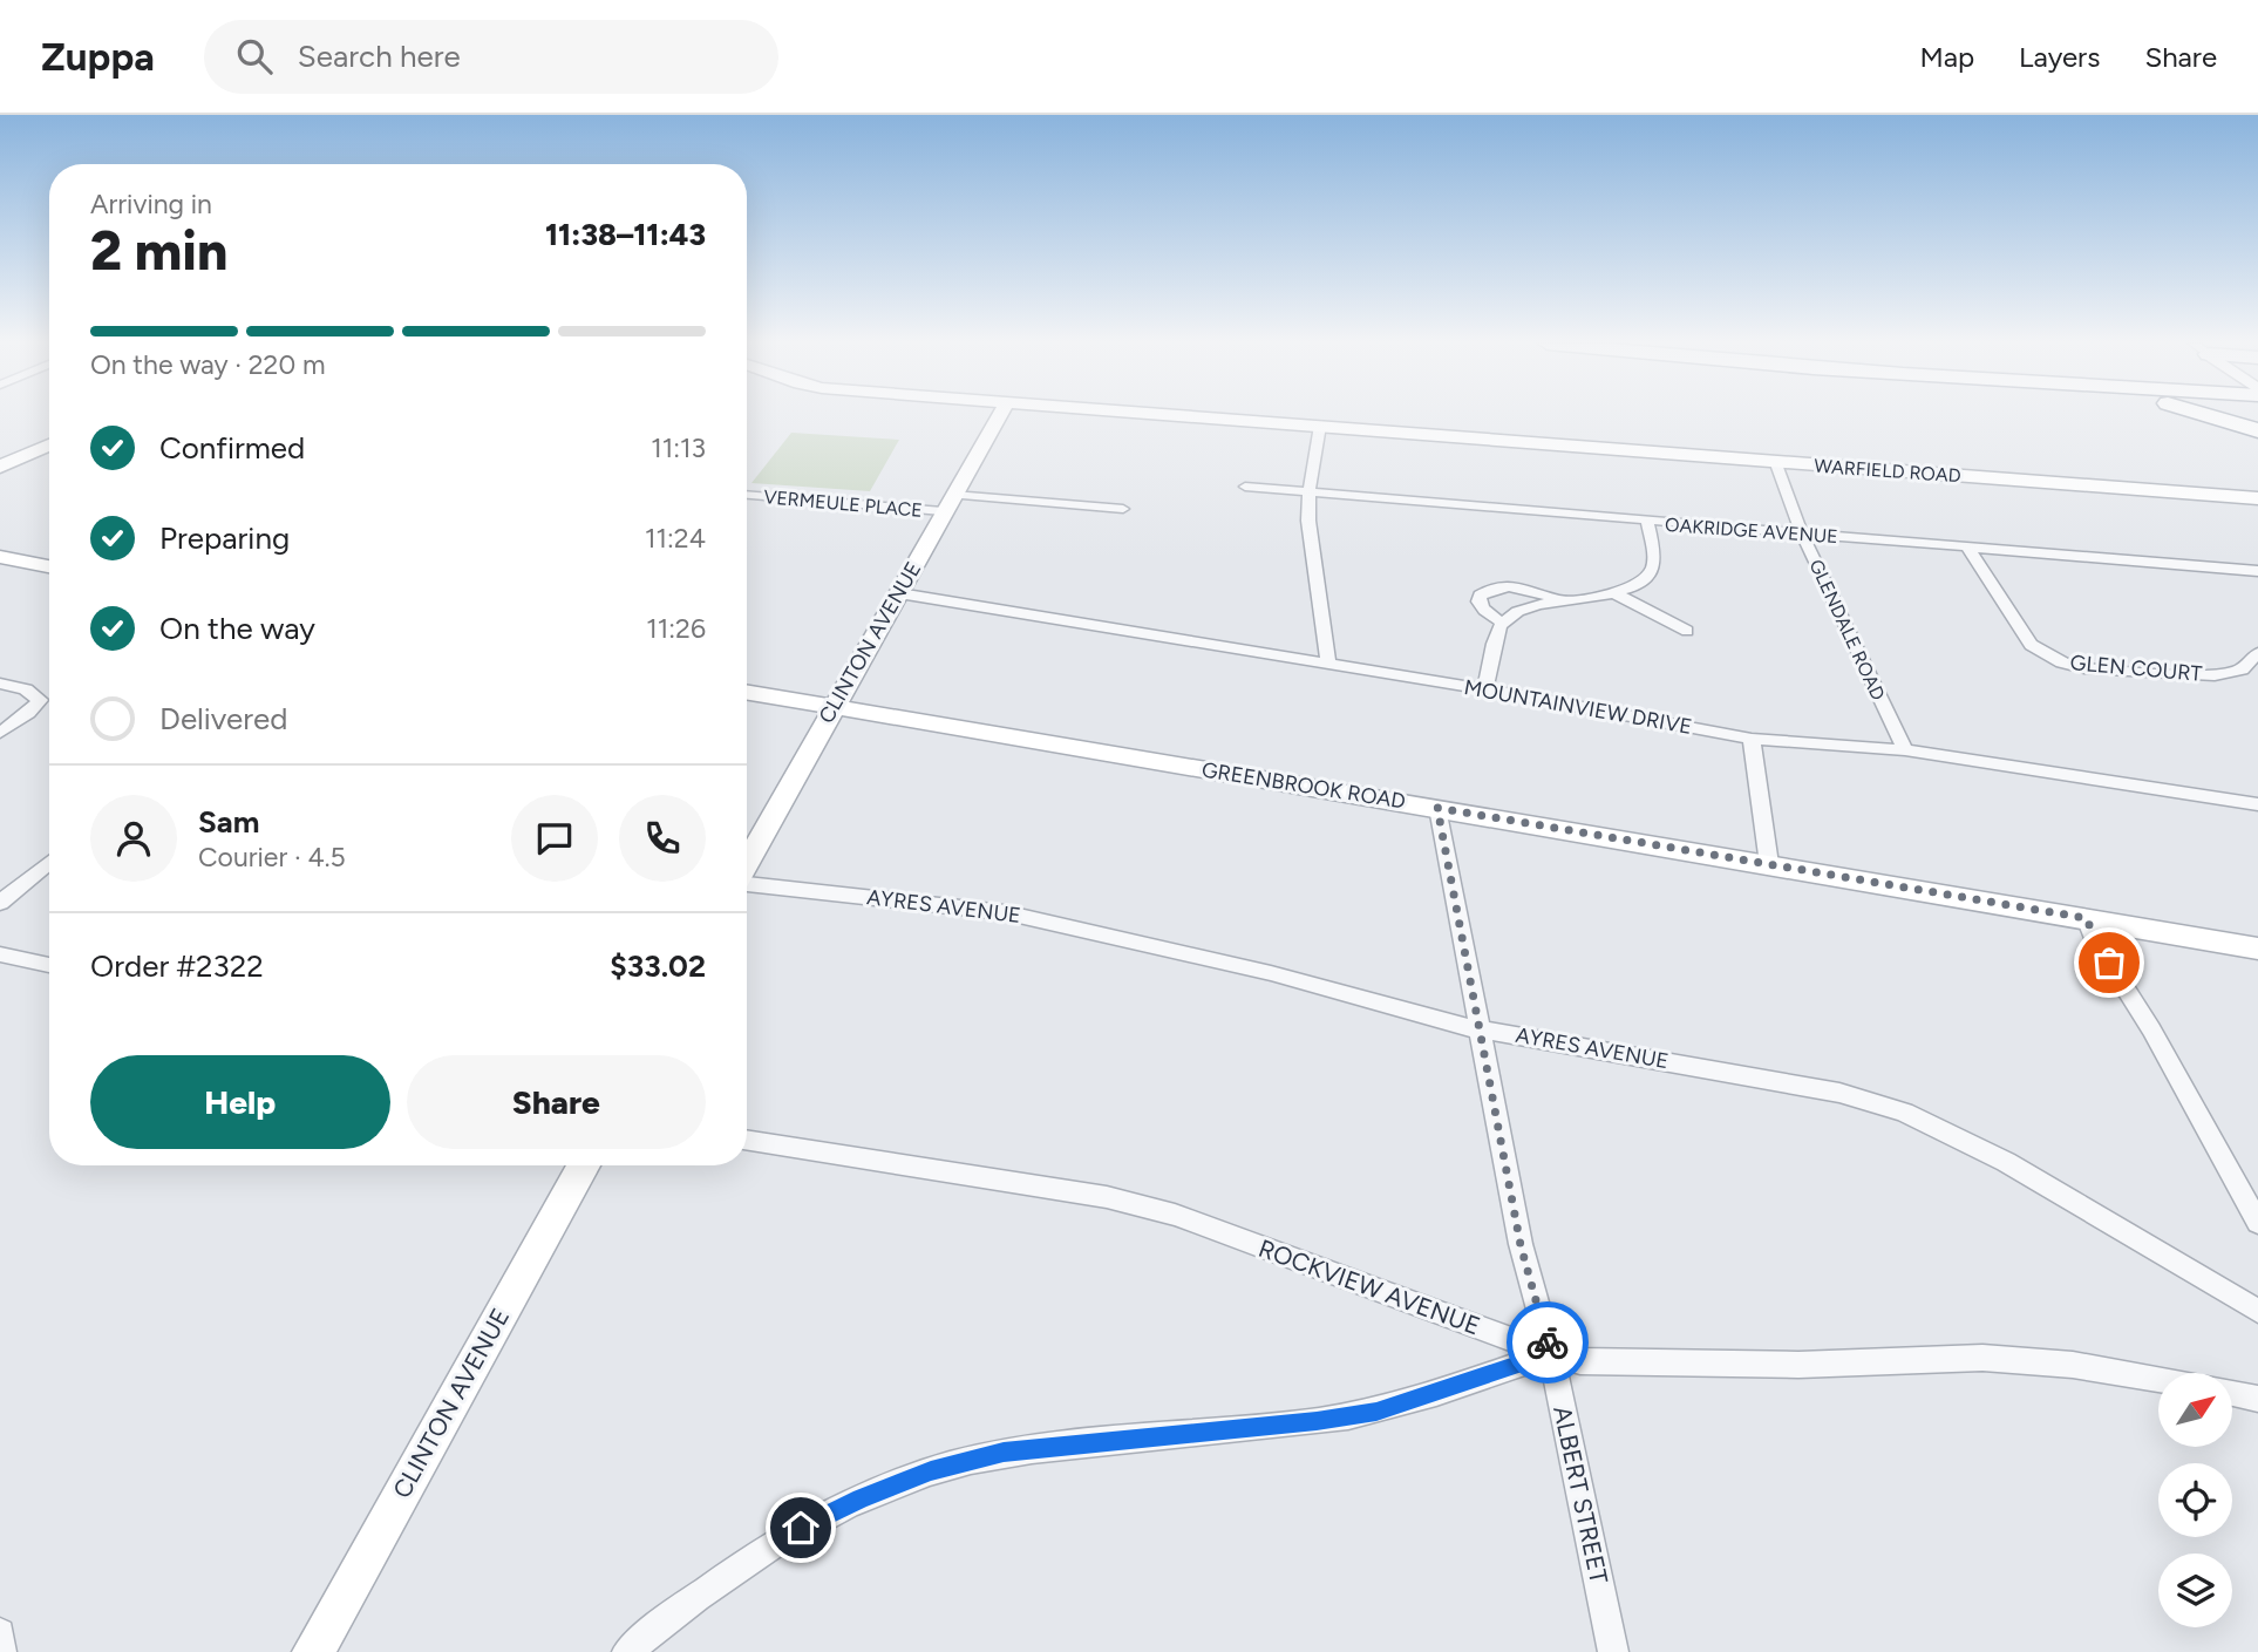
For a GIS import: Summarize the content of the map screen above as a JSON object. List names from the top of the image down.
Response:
{
  "streets": {
    "street": [
      "WARFIELD ROAD",
      "VERMEULE PLACE",
      "OAKRIDGE AVENUE",
      "GLENDALE ROAD",
      "CLINTON AVENUE",
      "GLEN COURT",
      "MOUNTAINVIEW DRIVE",
      "GREENBROOK ROAD",
      "AYRES AVENUE",
      "ROCKVIEW AVENUE",
      "ALBERT STREET"
    ]
  },
  "crossings": [
    ["WARFIELD ROAD", "GLENDALE ROAD"],
    ["VERMEULE PLACE", "CLINTON AVENUE"],
    ["OAKRIDGE AVENUE", "GLENDALE ROAD"],
    ["OAKRIDGE AVENUE", "GLEN COURT"],
    ["GLENDALE ROAD", "MOUNTAINVIEW DRIVE"],
    ["CLINTON AVENUE", "MOUNTAINVIEW DRIVE"],
    ["CLINTON AVENUE", "GREENBROOK ROAD"],
    ["GREENBROOK ROAD", "ALBERT STREET"],
    ["AYRES AVENUE", "ALBERT STREET"],
    ["ROCKVIEW AVENUE", "ALBERT STREET"]
  ],
  "north": "top right",
  "page": {
    "header": "Zuppa",
    "search": "Search here",
    "nav": ["Map", "Layers", "Share"],
    "heading": ["2 min", "Arriving in", "11:38–11:43"],
    "panel": [
      "Sam",
      "Courier · 4.5",
      "Order #2322",
      "$33.02"
    ],
    "bar": "On the way · 220 m",
    "list": [
      ["Confirmed", "11:13"],
      ["Preparing", "11:24"],
      ["On the way", "11:26"],
      "Delivered"
    ],
    "buttons": ["Help", "Share"]
  }
}
